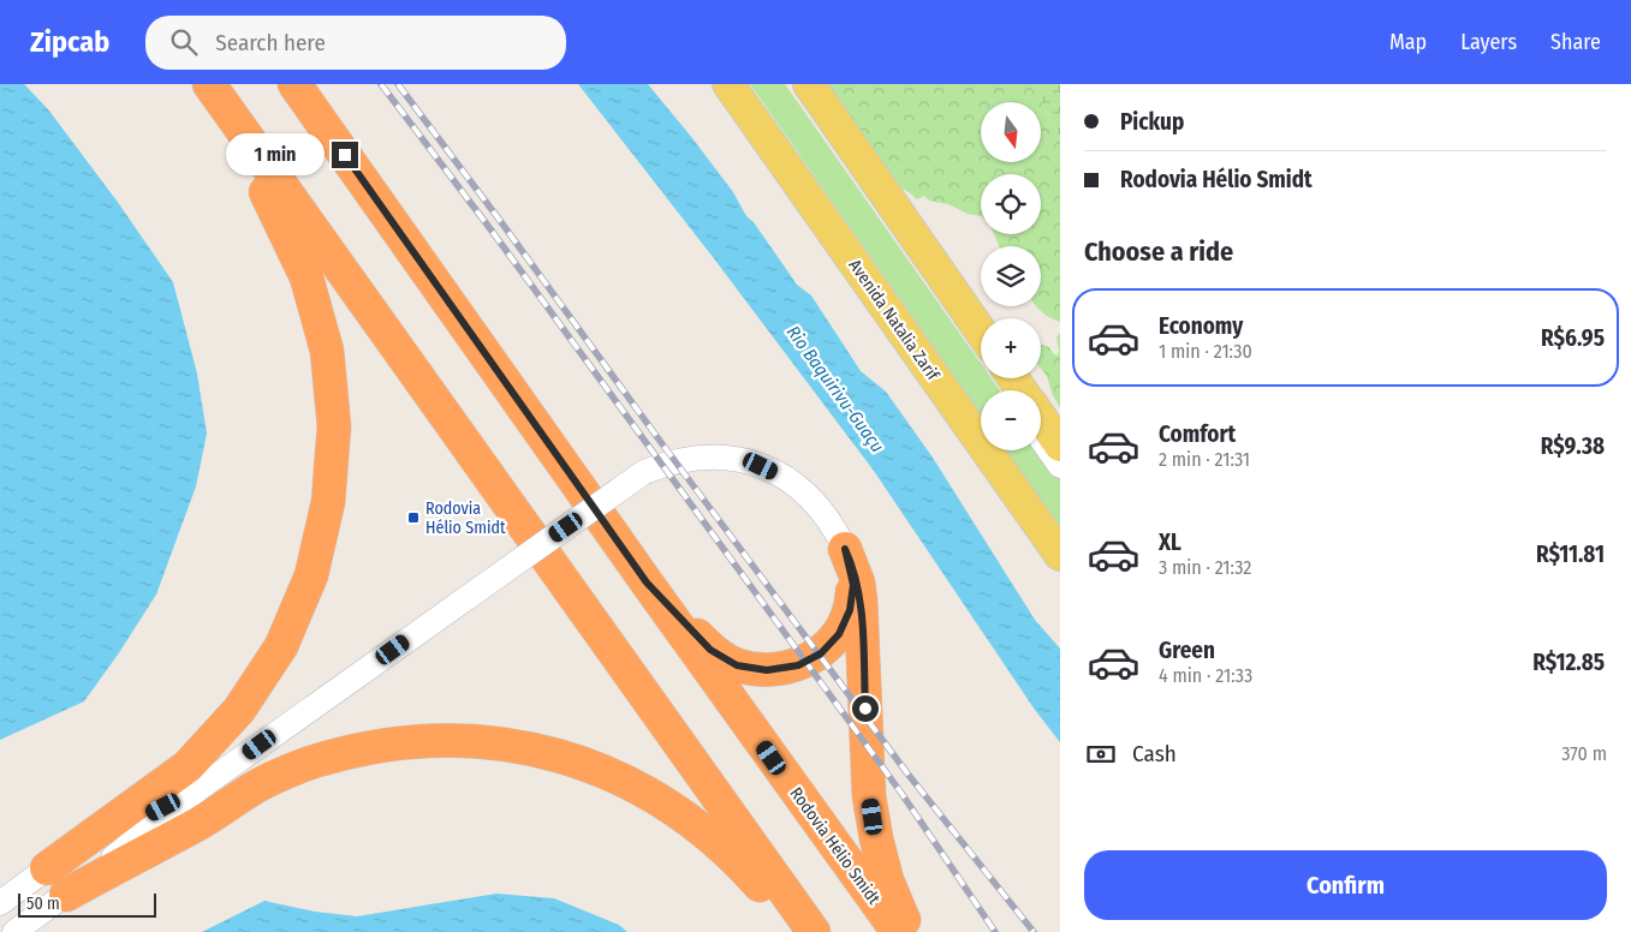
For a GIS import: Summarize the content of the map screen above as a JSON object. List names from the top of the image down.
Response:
{
  "streets": {
    "highway": ["Rodovia Hélio Smidt"],
    "main road": ["Avenida Natalia Zarif"]
  },
  "water": ["Rio Baquirivu-Guaçu"],
  "places": {
    "transit": ["Rodovia Hélio Smidt"]
  },
  "scale_bar": "50 m",
  "north": "bottom",
  "page": {
    "header": "Zipcab",
    "search": "Search here",
    "nav": ["Map", "Layers", "Share"],
    "banner": ["Pickup", "Rodovia Hélio Smidt"],
    "map_buttons": ["+", "−"],
    "bubble": "1 min",
    "heading": "Choose a ride",
    "list": [
      {
        "name": "Economy",
        "note": "1 min · 21:30",
        "value": "R$6.95"
      },
      {
        "name": "Comfort",
        "note": "2 min · 21:31",
        "value": "R$9.38"
      },
      {
        "name": "XL",
        "note": "3 min · 21:32",
        "value": "R$11.81"
      },
      {
        "name": "Green",
        "note": "4 min · 21:33",
        "value": "R$12.85"
      }
    ],
    "pay": ["Cash", "370 m"],
    "buttons": "Confirm",
    "scale": "50 m"
  }
}
